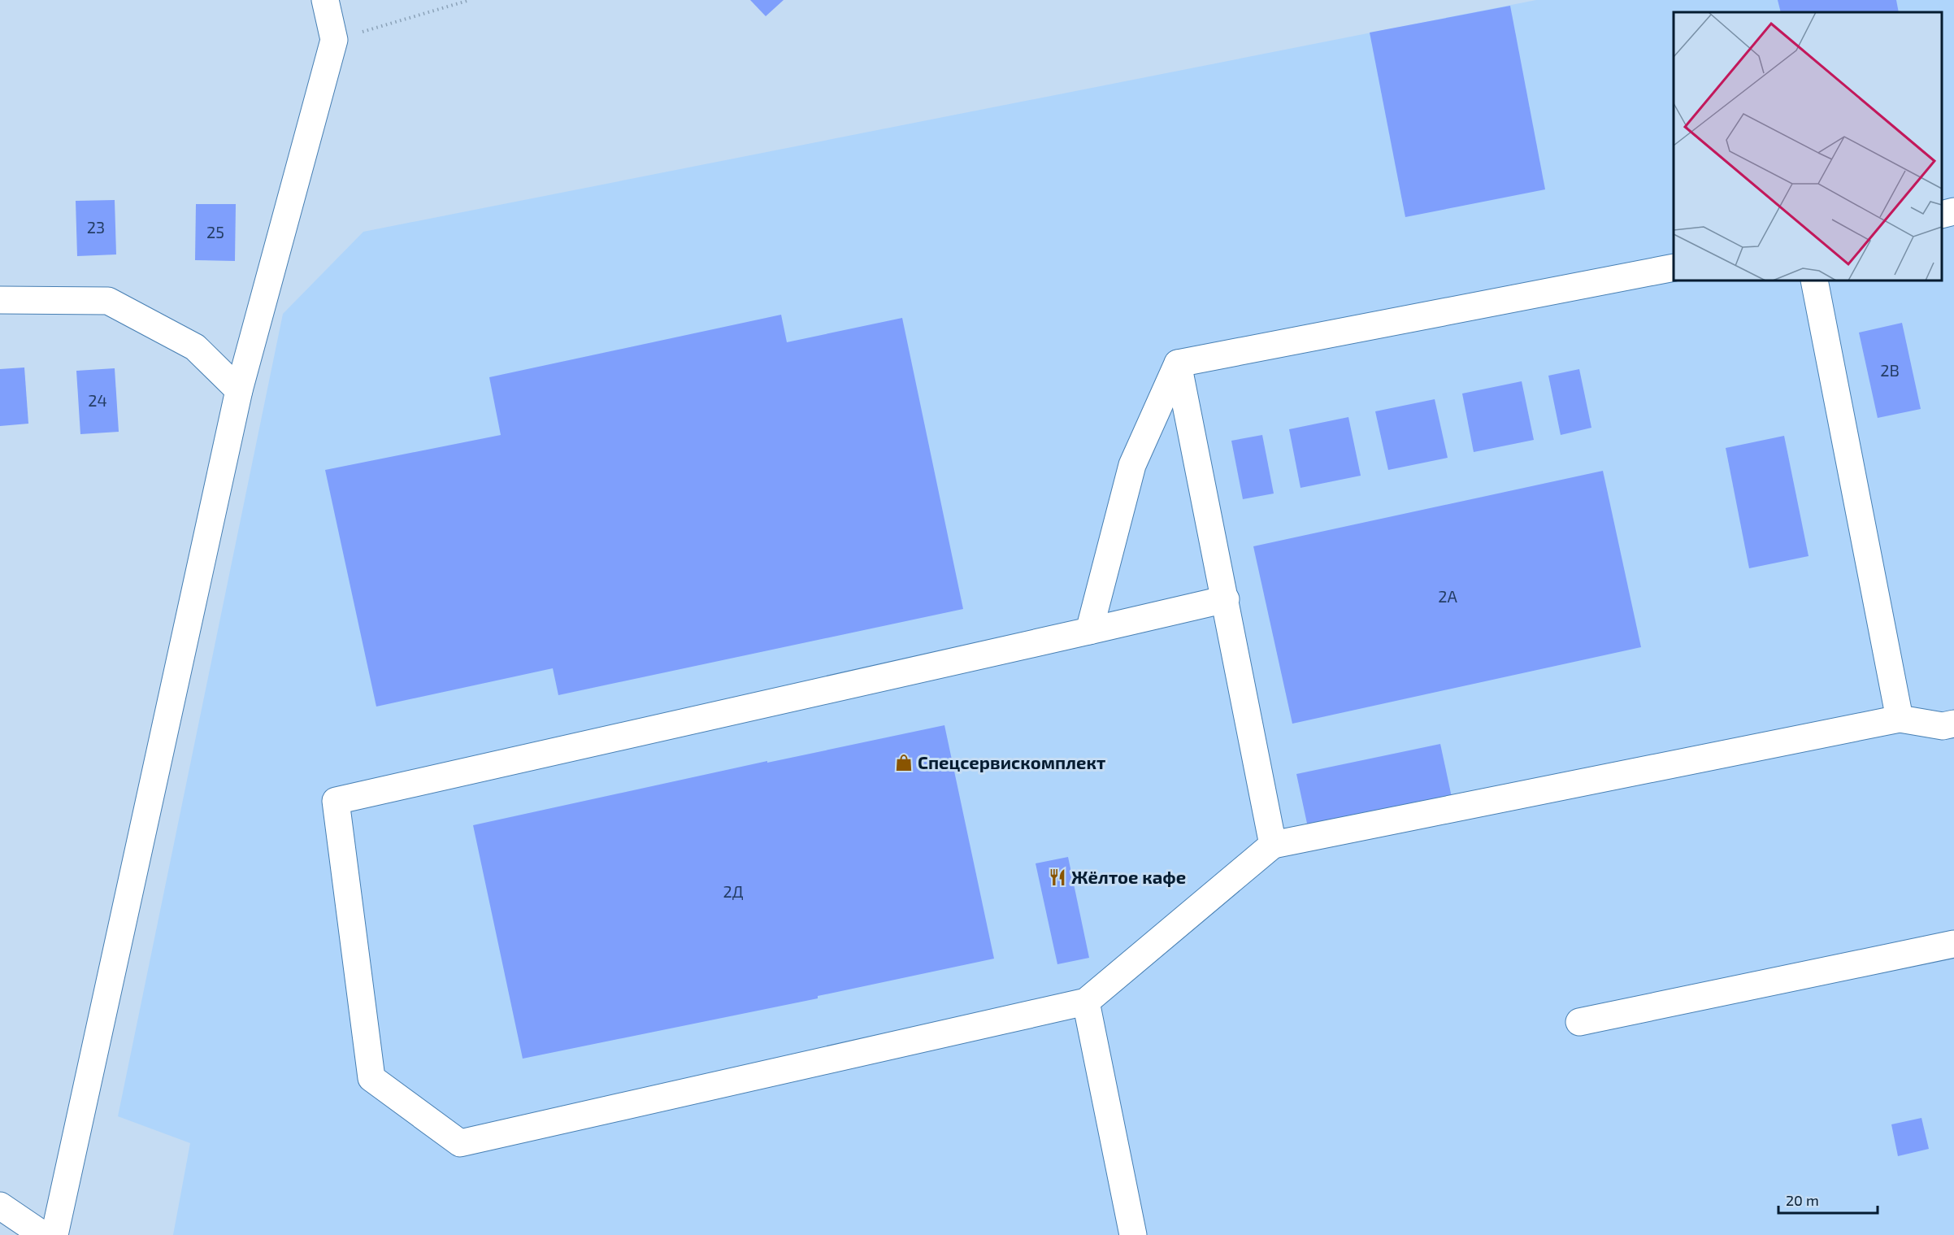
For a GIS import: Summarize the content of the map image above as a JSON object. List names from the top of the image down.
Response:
{
  "places": {
    "shop": ["Спецсервискомплект"],
    "restaurant": ["Жёлтое кафе"]
  },
  "house_numbers": [
    "23",
    "25",
    "2В",
    "24",
    "2А",
    "2Д"
  ],
  "scale_bar": "20 m"
}
